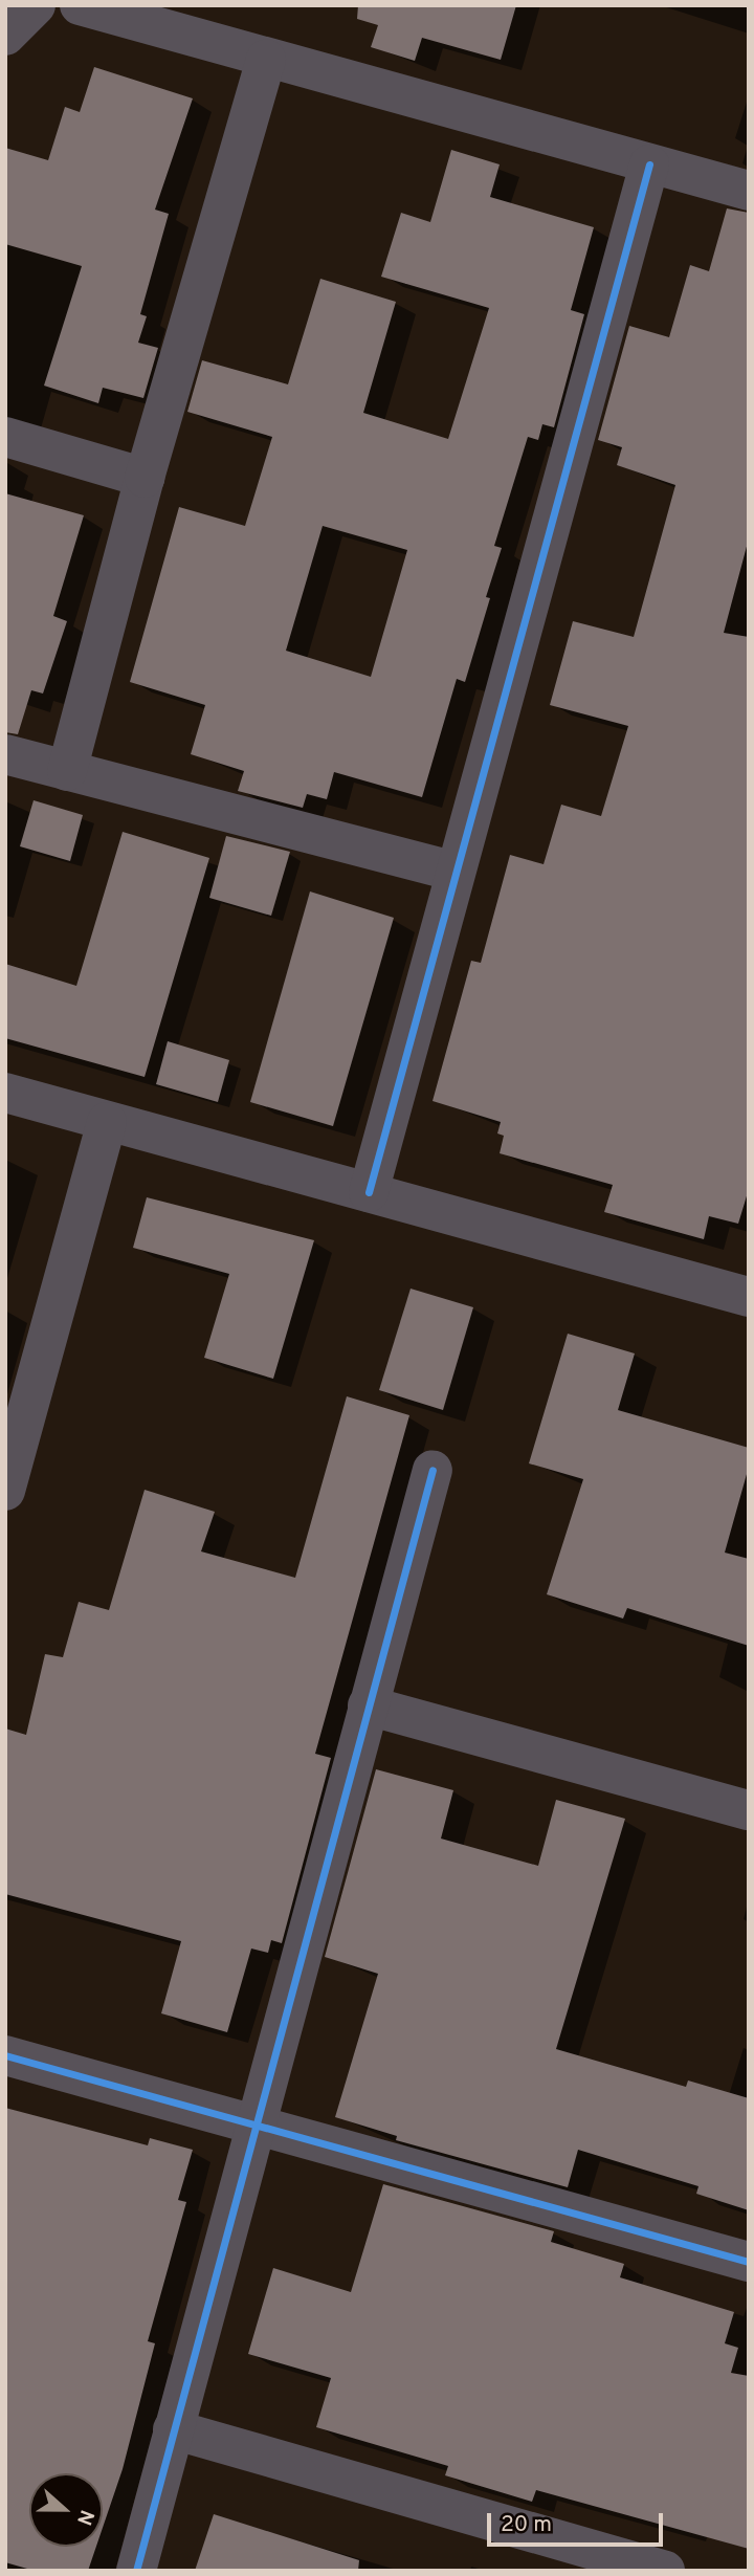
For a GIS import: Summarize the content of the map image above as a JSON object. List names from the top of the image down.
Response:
{
  "scale_bar": "20 m",
  "north": "right"
}
